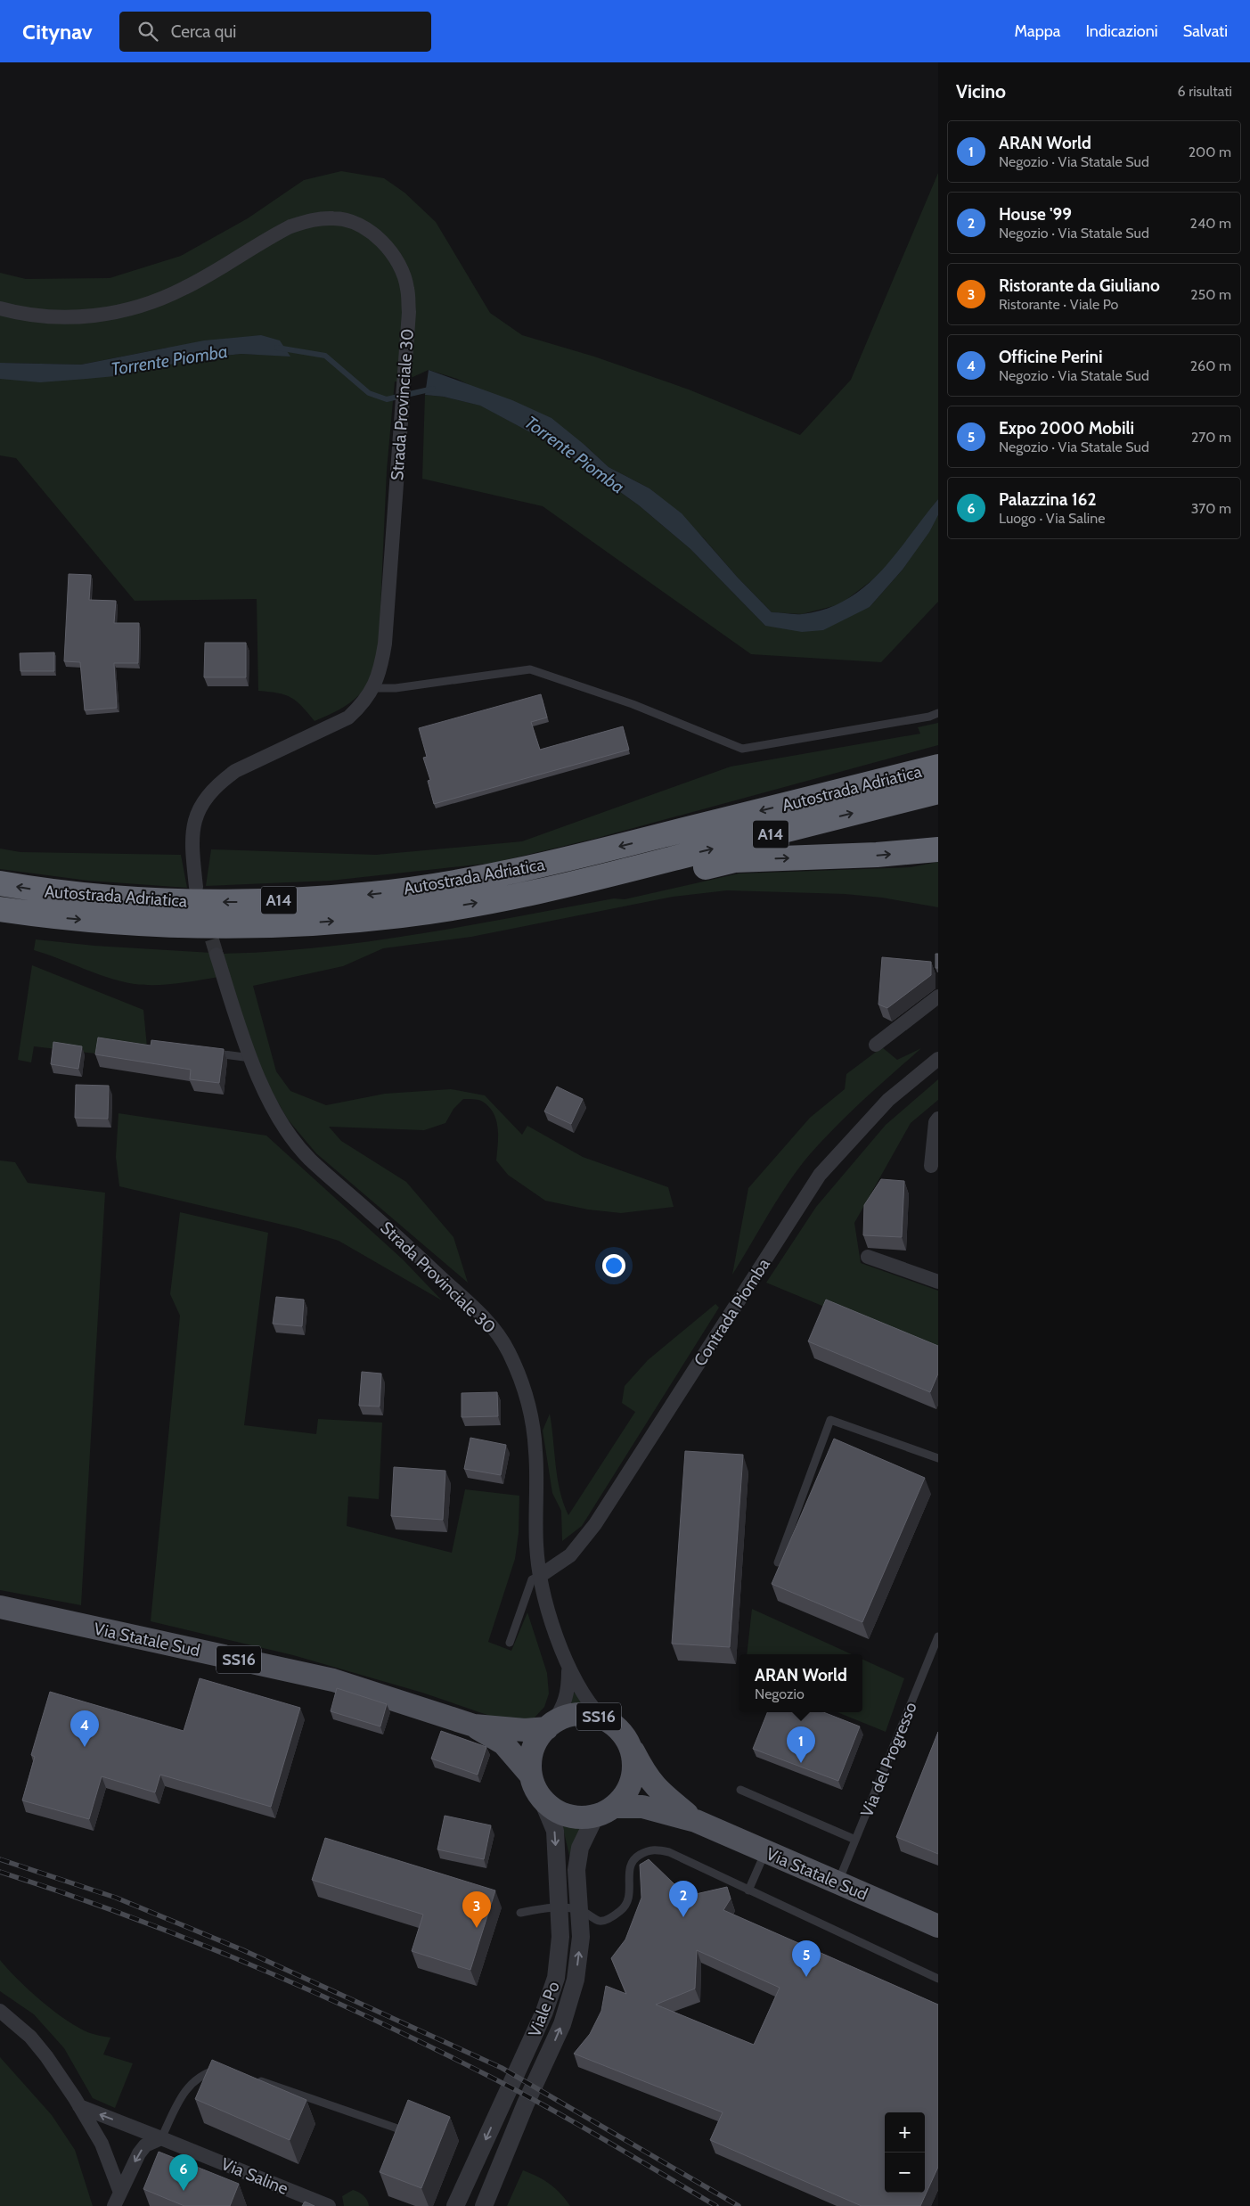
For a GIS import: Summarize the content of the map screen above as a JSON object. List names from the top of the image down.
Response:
{
  "streets": {
    "highway": ["Autostrada Adriatica", "A14"],
    "main road": ["Via Statale Sud", "SS16"],
    "street": [
      "Strada Provinciale 30",
      "Contrada Piomba",
      "Viale Po",
      "Via Saline"
    ],
    "lane": ["Via del Progresso"]
  },
  "crossings": [
    ["Strada Provinciale 30", "Contrada Piomba"],
    ["Strada Provinciale 30", "SS16"],
    ["Strada Provinciale 30", "Viale Po"],
    ["Via Statale Sud", "SS16"],
    ["Via Statale Sud", "Via del Progresso"],
    ["SS16", "Viale Po"]
  ],
  "water": ["Torrente Piomba"],
  "page": {
    "header": "Citynav",
    "search": "Cerca qui",
    "nav": ["Mappa", "Indicazioni", "Salvati"],
    "heading": ["Vicino", "6 risultati"],
    "list": [
      {
        "mark": "1",
        "name": "ARAN World",
        "note": "Negozio · Via Statale Sud",
        "value": "200 m"
      },
      {
        "mark": "2",
        "name": "House '99",
        "note": "Negozio · Via Statale Sud",
        "value": "240 m"
      },
      {
        "mark": "3",
        "name": "Ristorante da Giuliano",
        "note": "Ristorante · Viale Po",
        "value": "250 m"
      },
      {
        "mark": "4",
        "name": "Officine Perini",
        "note": "Negozio · Via Statale Sud",
        "value": "260 m"
      },
      {
        "mark": "5",
        "name": "Expo 2000 Mobili",
        "note": "Negozio · Via Statale Sud",
        "value": "270 m"
      },
      {
        "mark": "6",
        "name": "Palazzina 162",
        "note": "Luogo · Via Saline",
        "value": "370 m"
      }
    ],
    "popup": ["ARAN World", "Negozio"],
    "pins": [
      "4",
      "1",
      "2",
      "3",
      "5",
      "6"
    ],
    "map_buttons": ["+", "−"]
  }
}
